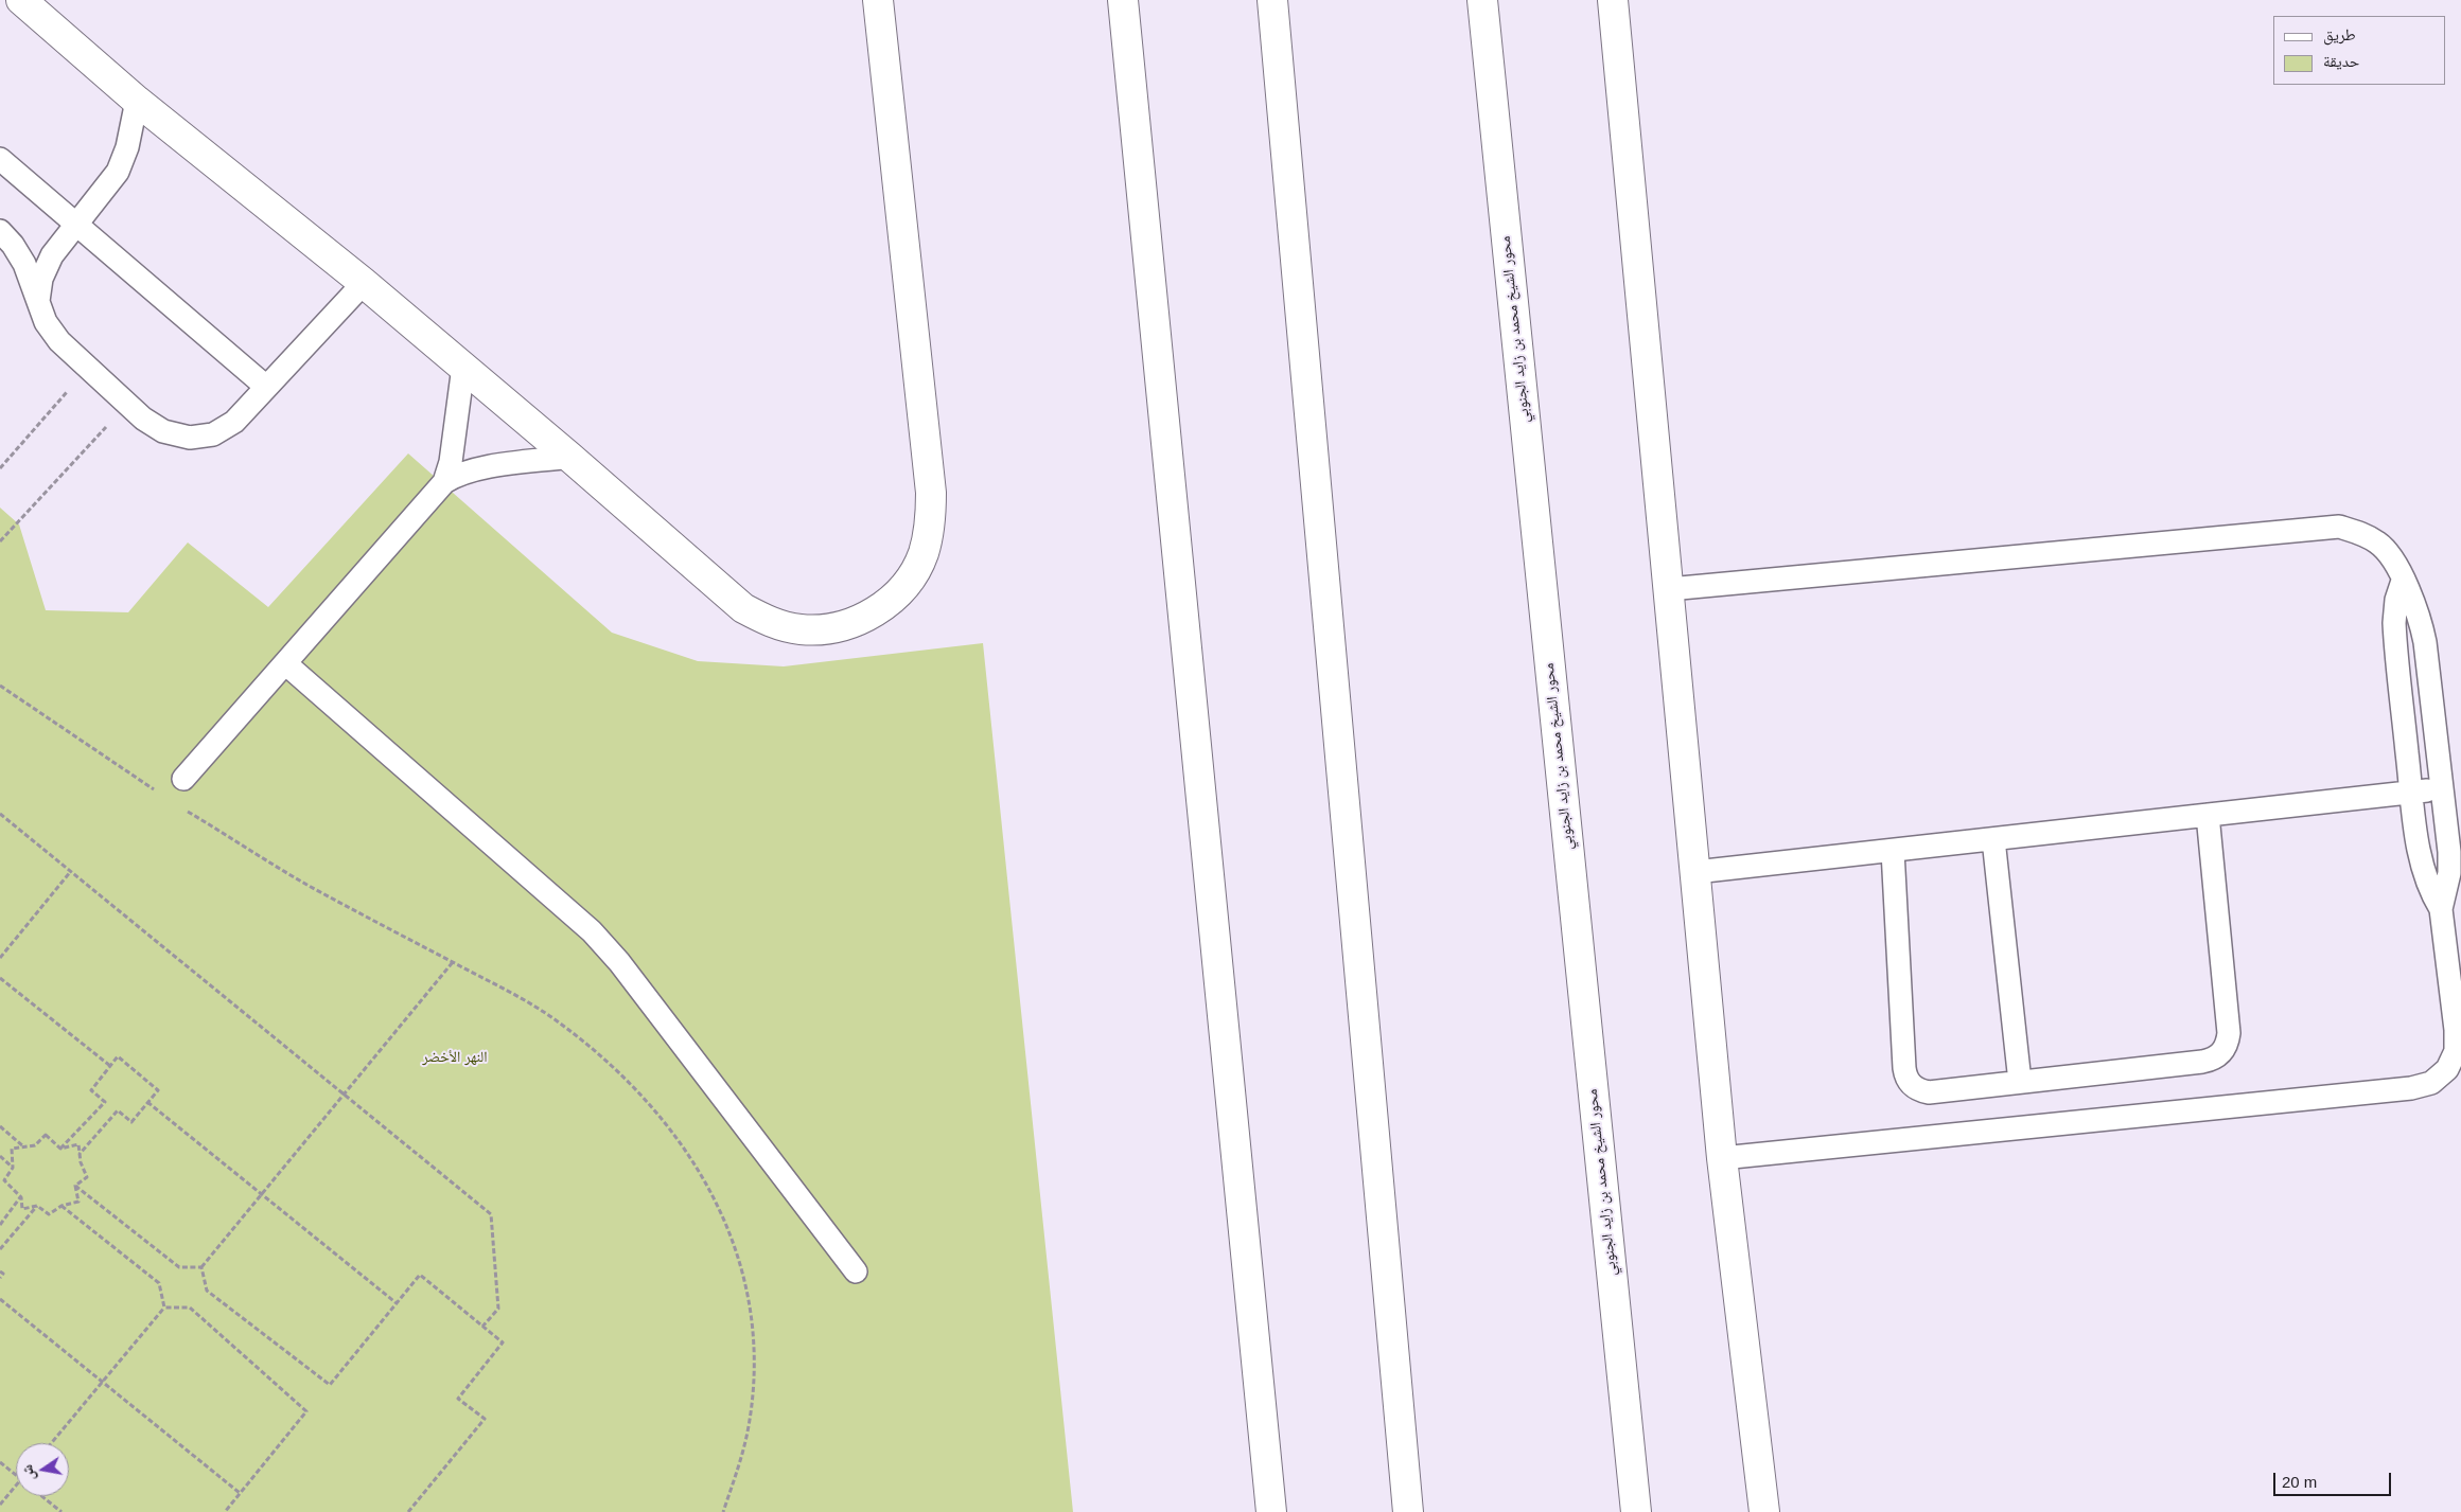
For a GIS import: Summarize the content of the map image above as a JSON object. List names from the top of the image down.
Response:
{
  "streets": {
    "main road": ["محور الشيخ محمد بن زايد الجنوبي"]
  },
  "parks": ["النهر الأخضر"],
  "legend": ["طريق", "حديقة"],
  "scale_bar": "20 m",
  "north": "left"
}
